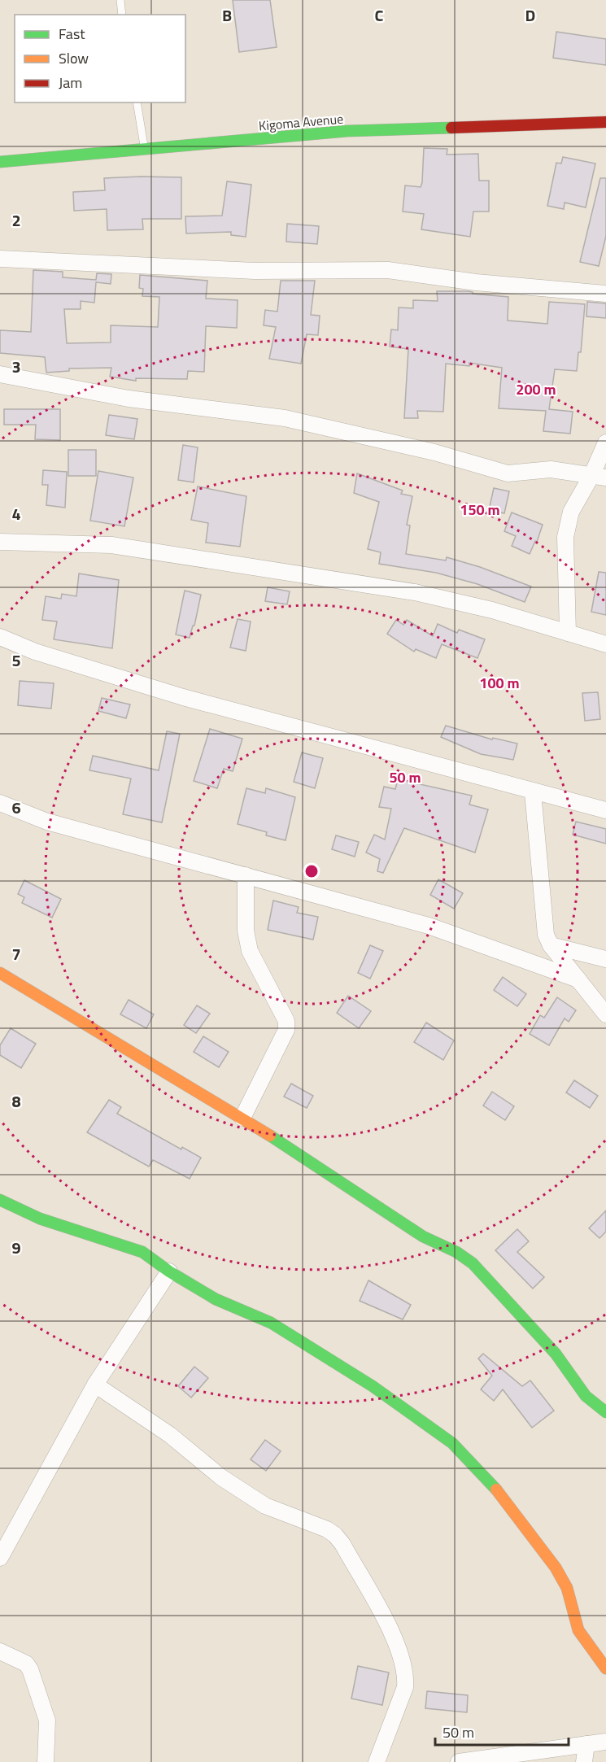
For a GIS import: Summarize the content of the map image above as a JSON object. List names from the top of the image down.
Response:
{
  "streets": {
    "street": ["Kigoma Avenue"]
  },
  "legend": ["Fast", "Slow", "Jam"],
  "scale_bar": "50 m",
  "grid": {
    "columns": ["B", "C", "D"],
    "rows": [
      "2",
      "3",
      "4",
      "5",
      "6",
      "7",
      "8",
      "9"
    ]
  },
  "rings": [
    "200 m",
    "150 m",
    "100 m",
    "50 m"
  ]
}
